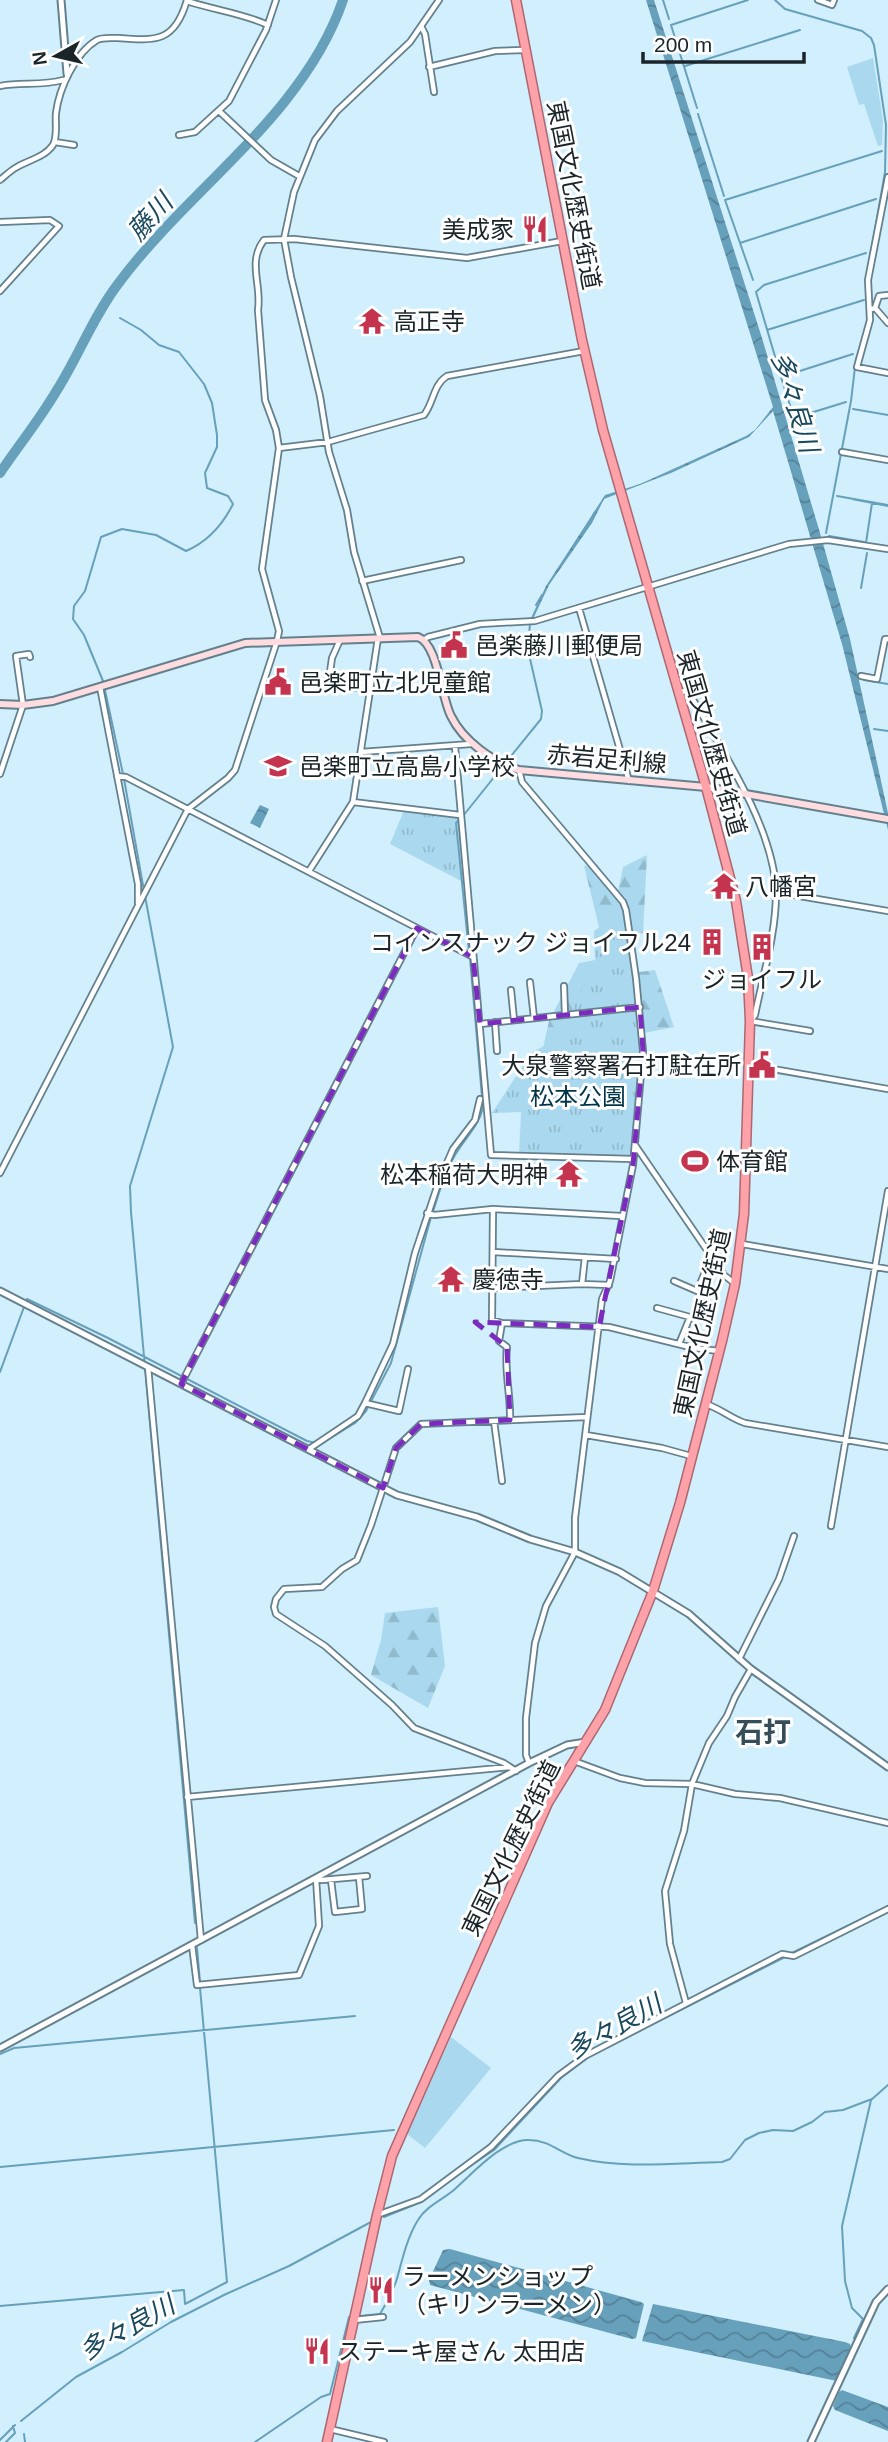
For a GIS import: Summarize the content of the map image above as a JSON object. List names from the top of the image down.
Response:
{
  "streets": {
    "highway": ["東国文化歴史街道"],
    "main road": ["赤岩足利線"]
  },
  "crossings": [
    ["東国文化歴史街道", "赤岩足利線"]
  ],
  "districts": ["石打"],
  "water": ["藤川", "多々良川"],
  "parks": ["松本公園"],
  "places": {
    "restaurant": ["美成家", "ラーメンショップ （キリンラーメン）", "ステーキ屋さん 太田店"],
    "temple": [
      "高正寺",
      "八幡宮",
      "松本稲荷大明神",
      "慶徳寺"
    ],
    "public building": ["邑楽藤川郵便局", "邑楽町立北児童館", "大泉警察署石打駐在所"],
    "school or university": ["邑楽町立高島小学校"],
    "building": ["コインスナック ジョイフル24", "ジョイフル"],
    "sports": ["体育館"]
  },
  "scale_bar": "200 m",
  "north": "left"
}
